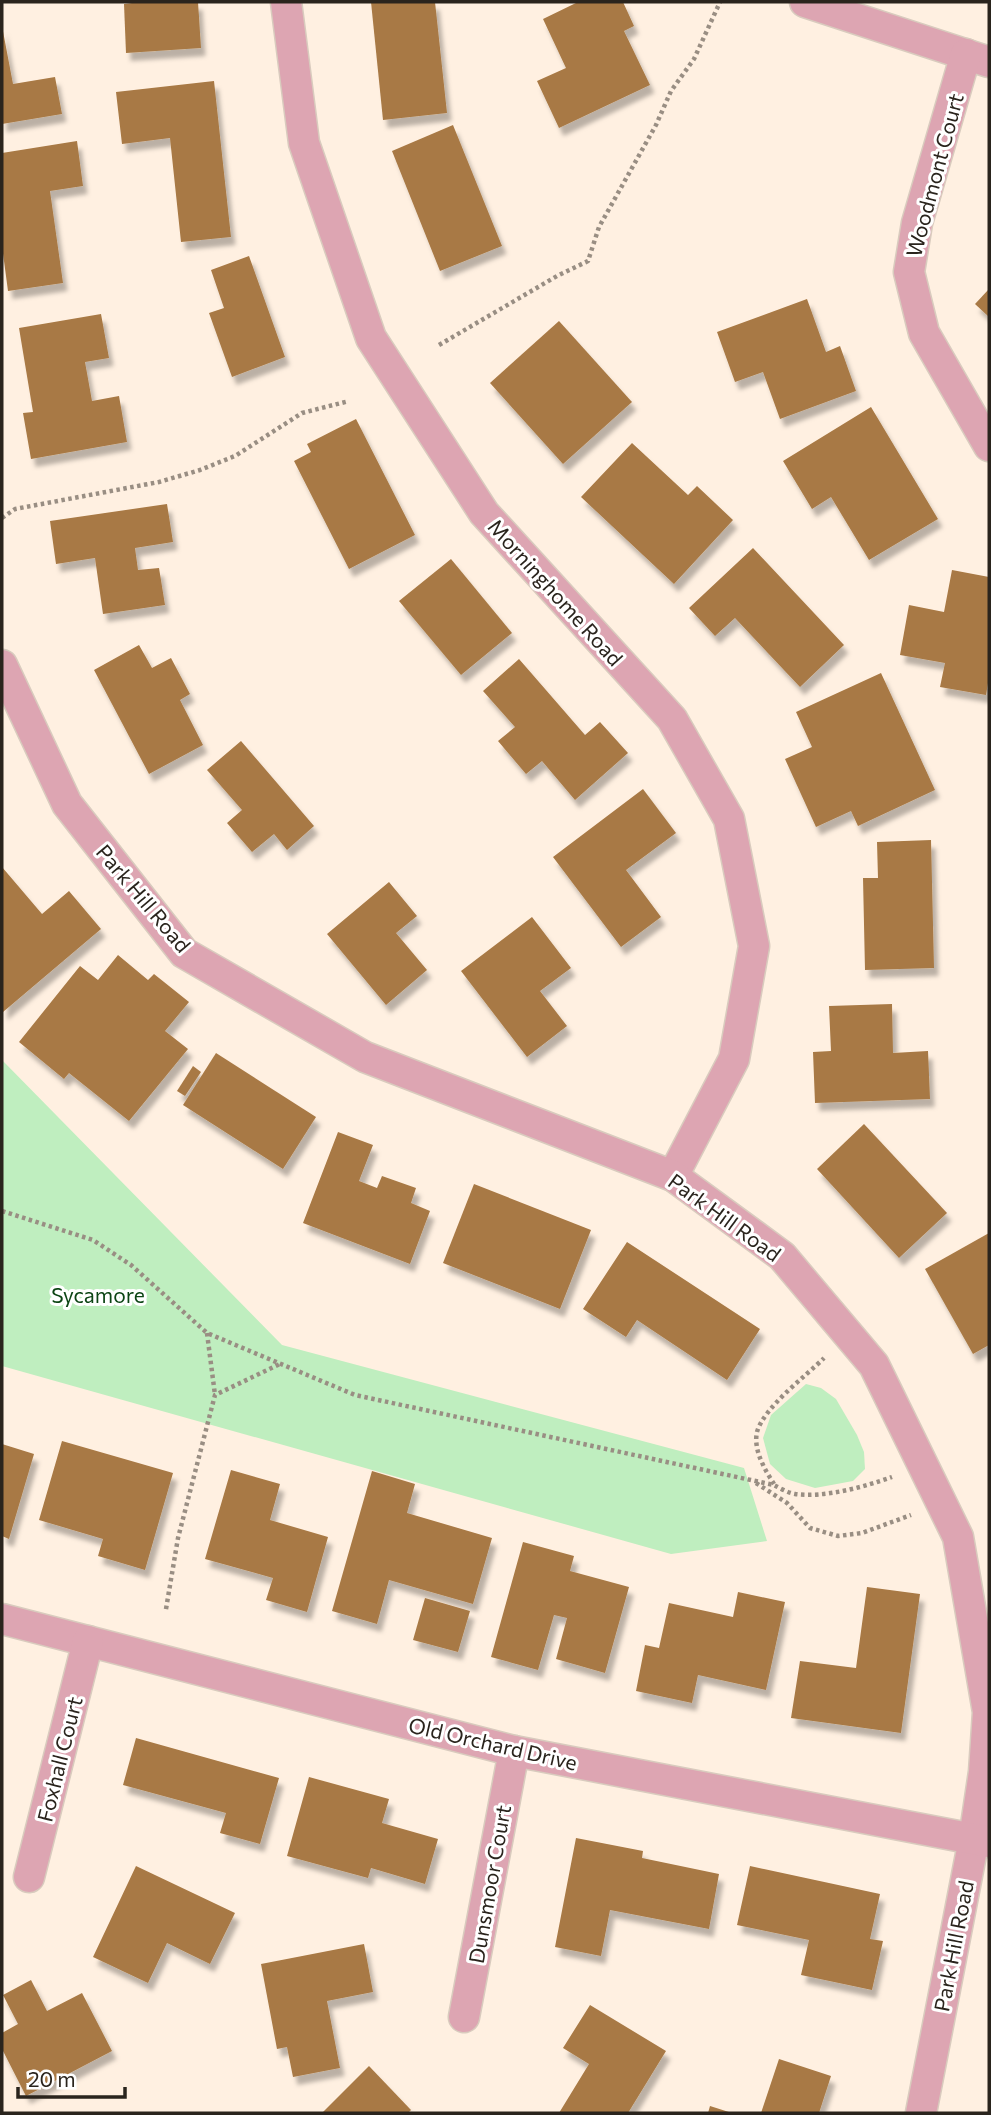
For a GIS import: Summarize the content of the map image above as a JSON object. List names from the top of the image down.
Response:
{
  "streets": {
    "street": [
      "Woodmont Court",
      "Morninghome Road",
      "Park Hill Road",
      "Old Orchard Drive",
      "Foxhall Court",
      "Dunsmoor Court"
    ]
  },
  "crossings": [
    ["Morninghome Road", "Park Hill Road"],
    ["Park Hill Road", "Old Orchard Drive"],
    ["Old Orchard Drive", "Foxhall Court"],
    ["Old Orchard Drive", "Dunsmoor Court"]
  ],
  "parks": ["Sycamore"],
  "scale_bar": "20 m"
}
